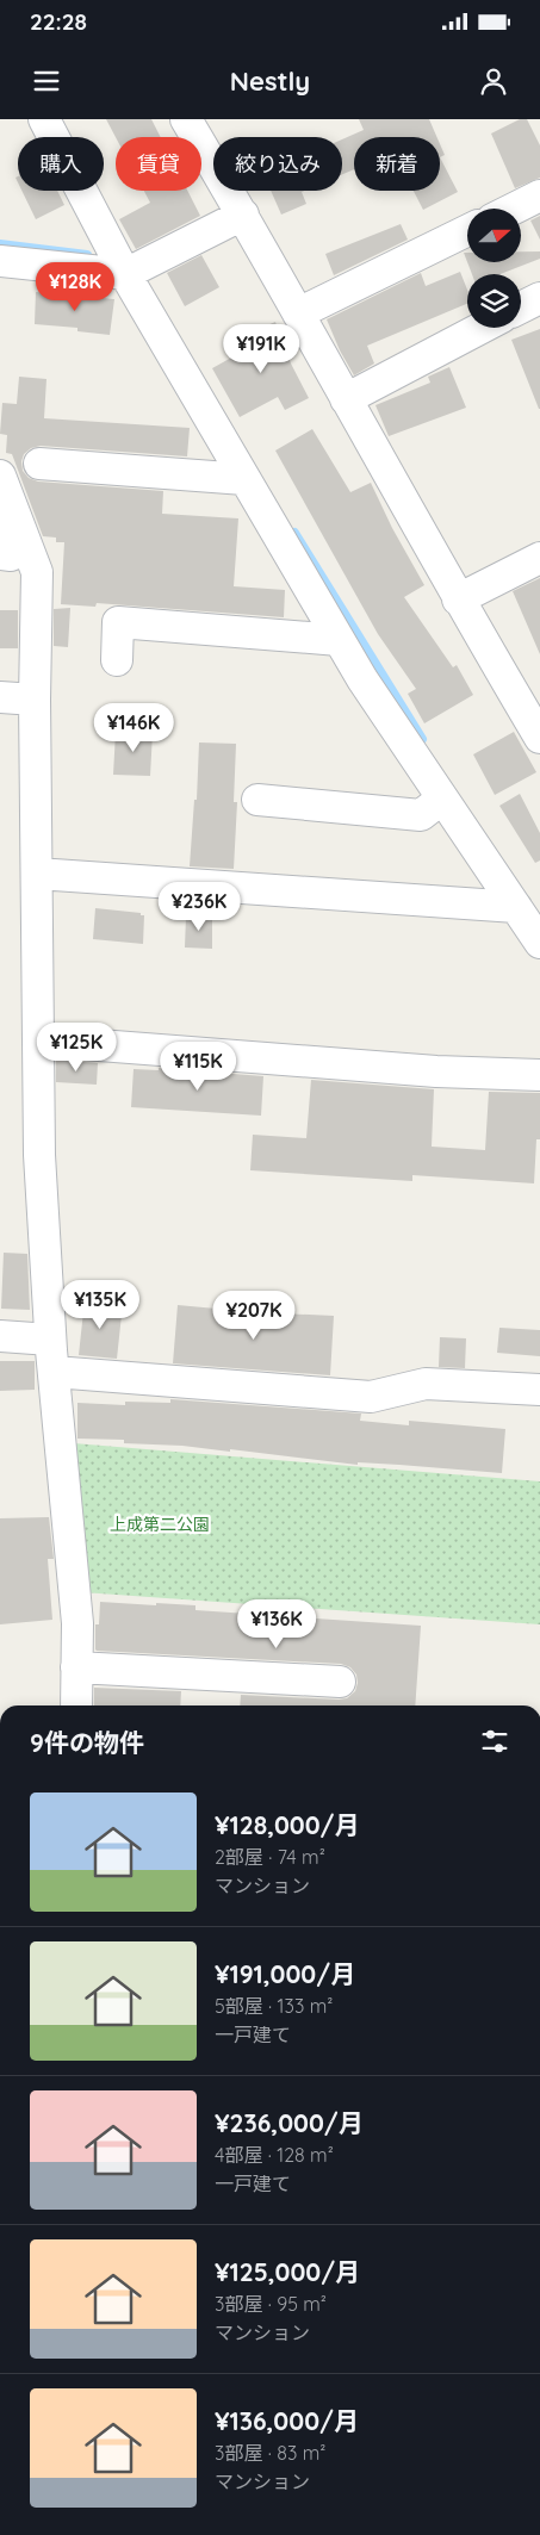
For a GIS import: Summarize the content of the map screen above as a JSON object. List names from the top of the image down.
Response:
{
  "parks": ["上成第二公園"],
  "north": "right",
  "page": {
    "status": "22:28",
    "header": "Nestly",
    "chip": [
      "購入",
      "賃貸",
      "絞り込み",
      "新着"
    ],
    "price": [
      "¥128K",
      "¥191K",
      "¥146K",
      "¥236K",
      "¥125K",
      "¥115K",
      "¥135K",
      "¥207K",
      "¥136K"
    ],
    "heading": "9件の物件",
    "list": [
      {
        "name": "¥128,000/月",
        "note": "2部屋 · 74 m² · マンション"
      },
      {
        "name": "¥191,000/月",
        "note": "5部屋 · 133 m² · 一戸建て"
      },
      {
        "name": "¥236,000/月",
        "note": "4部屋 · 128 m² · 一戸建て"
      },
      {
        "name": "¥125,000/月",
        "note": "3部屋 · 95 m² · マンション"
      },
      {
        "name": "¥136,000/月",
        "note": "3部屋 · 83 m² · マンション"
      }
    ]
  }
}
